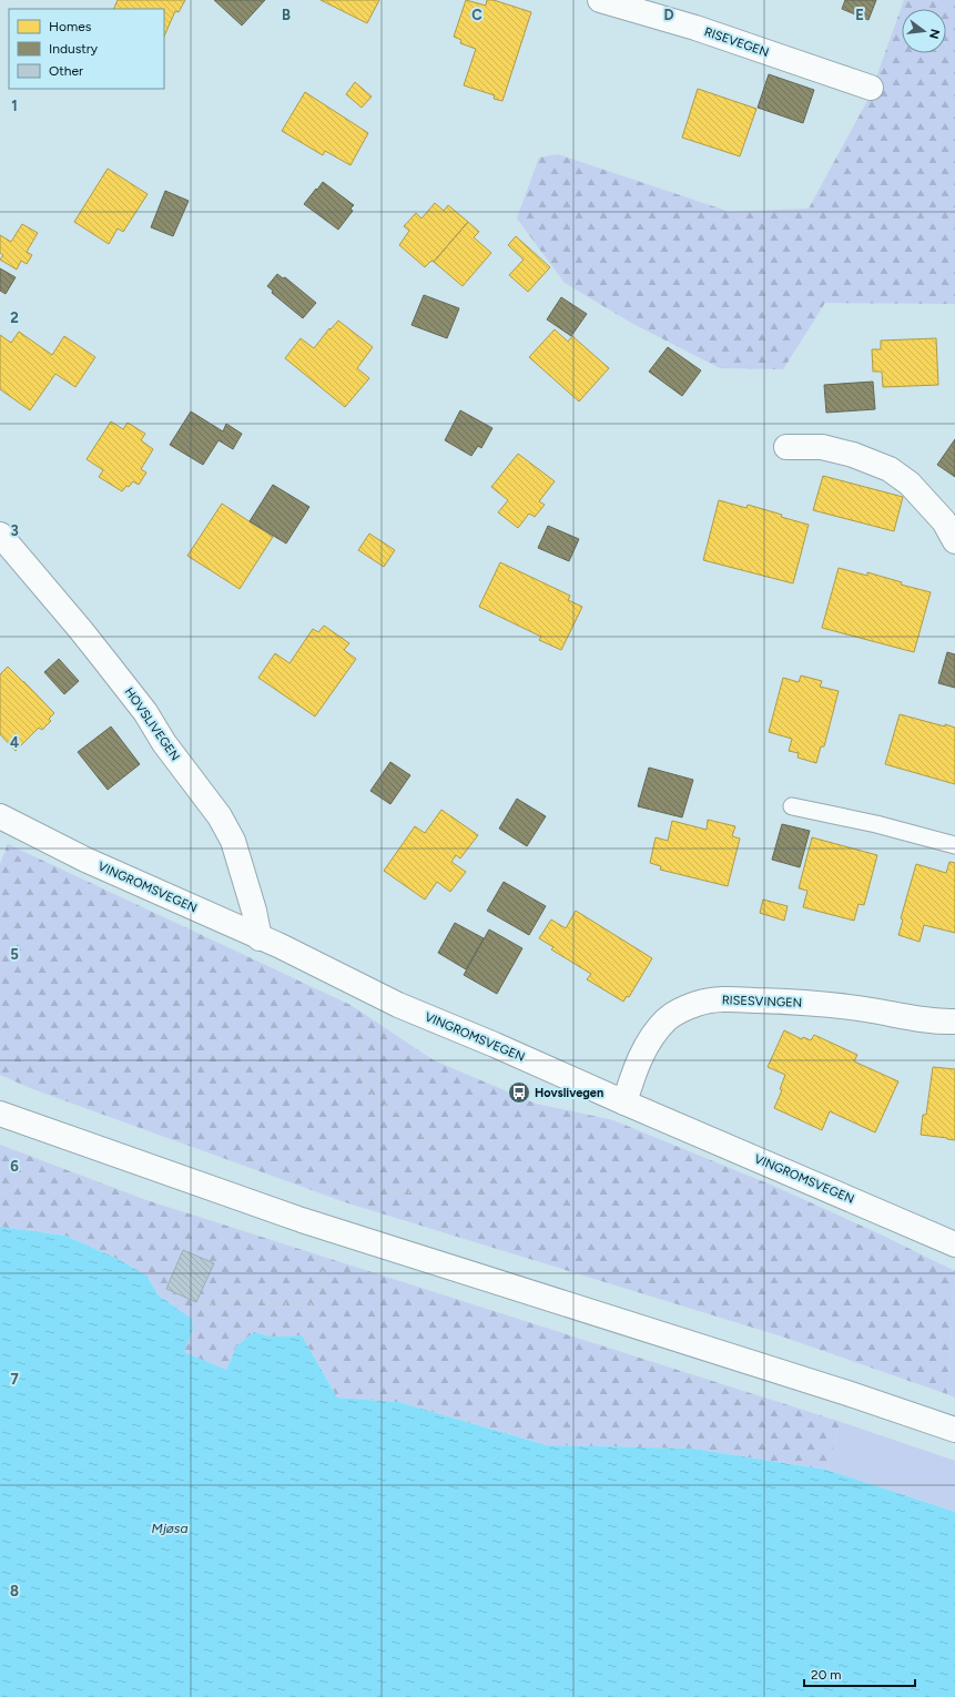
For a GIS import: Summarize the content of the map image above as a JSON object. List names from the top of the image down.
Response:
{
  "streets": {
    "main road": [
      "RISEVEGEN",
      "HOVSLIVEGEN",
      "VINGROMSVEGEN",
      "RISESVINGEN"
    ]
  },
  "crossings": [
    ["HOVSLIVEGEN", "VINGROMSVEGEN"],
    ["VINGROMSVEGEN", "RISESVINGEN"]
  ],
  "water": ["Mjøsa"],
  "places": {
    "bus stop": ["Hovslivegen"]
  },
  "legend": ["Homes", "Industry", "Other"],
  "scale_bar": "20 m",
  "north": "right",
  "grid": {
    "columns": [
      "B",
      "C",
      "D",
      "E"
    ],
    "rows": [
      "1",
      "2",
      "3",
      "4",
      "5",
      "6",
      "7",
      "8"
    ]
  }
}
